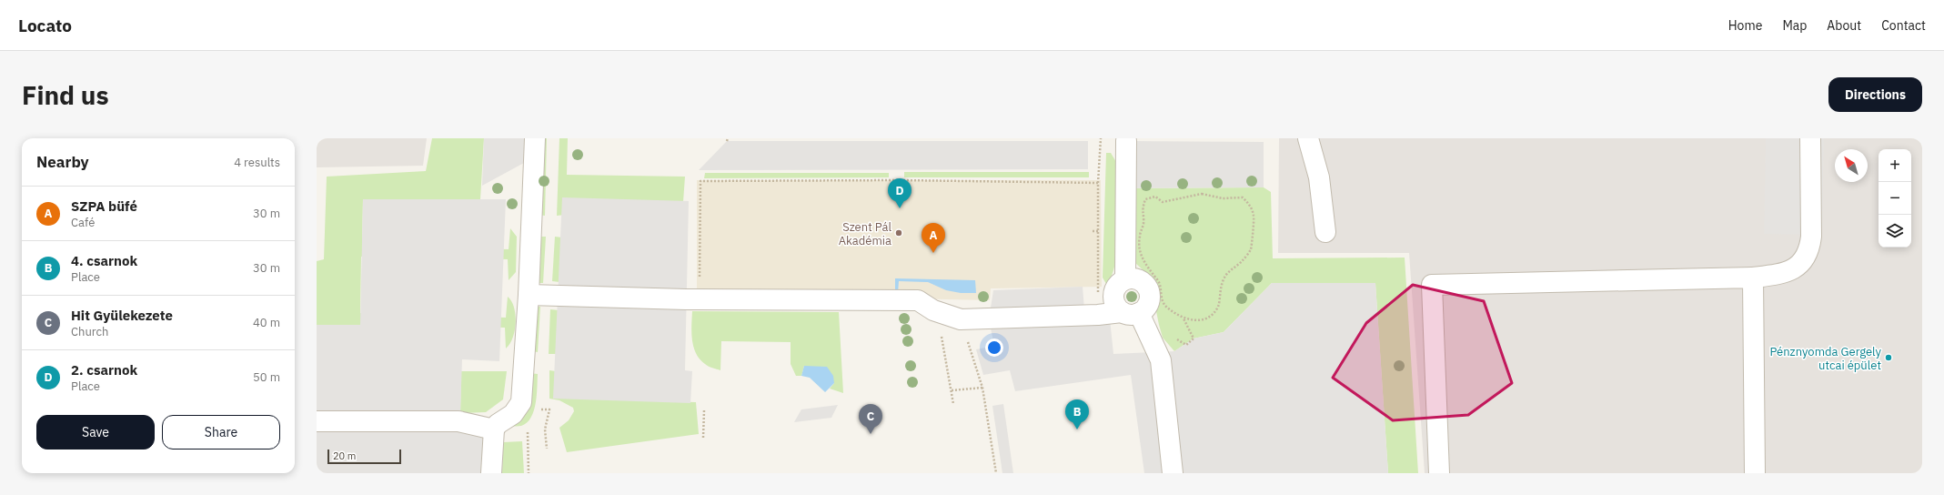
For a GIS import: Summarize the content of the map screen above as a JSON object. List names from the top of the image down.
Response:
{
  "places": ["Szent Pál Akadémia", "Pénznyomda Gergely utcai épület"],
  "scale_bar": "20 m",
  "north": "top left",
  "page": {
    "header": "Locato",
    "nav": [
      "Home",
      "Map",
      "About",
      "Contact"
    ],
    "buttons": [
      "Directions",
      ["Save", "Share"]
    ],
    "title": "Find us",
    "heading": ["Nearby", "4 results"],
    "map_buttons": ["+", "−"],
    "pins": [
      "D",
      "A",
      "B",
      "C"
    ],
    "list": [
      {
        "mark": "A",
        "name": "SZPA büfé",
        "note": "Café",
        "value": "30 m"
      },
      {
        "mark": "B",
        "name": "4. csarnok",
        "note": "Place",
        "value": "30 m"
      },
      {
        "mark": "C",
        "name": "Hit Gyülekezete",
        "note": "Church",
        "value": "40 m"
      },
      {
        "mark": "D",
        "name": "2. csarnok",
        "note": "Place",
        "value": "50 m"
      }
    ],
    "scale": "20 m"
  }
}
